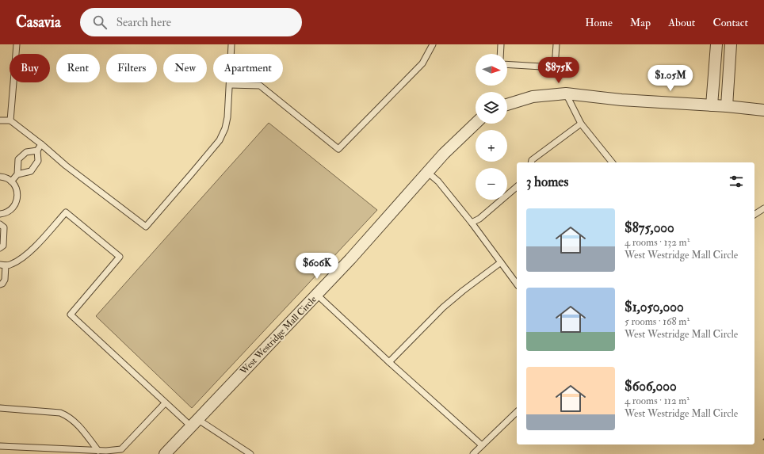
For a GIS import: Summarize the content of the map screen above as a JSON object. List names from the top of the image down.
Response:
{
  "streets": {
    "street": ["West Westridge Mall Circle"]
  },
  "north": "right",
  "page": {
    "header": "Casavia",
    "search": "Search here",
    "nav": [
      "Home",
      "Map",
      "About",
      "Contact"
    ],
    "map_buttons": ["+", "−"],
    "chip": [
      "Buy",
      "Rent",
      "Filters",
      "New",
      "Apartment"
    ],
    "price": ["$875K", "$1.05M", "$606K"],
    "heading": "3 homes",
    "list": [
      {
        "name": "$875,000",
        "note": "4 rooms · 132 m² · West Westridge Mall Circle"
      },
      {
        "name": "$1,050,000",
        "note": "5 rooms · 168 m² · West Westridge Mall Circle"
      },
      {
        "name": "$606,000",
        "note": "4 rooms · 112 m² · West Westridge Mall Circle"
      }
    ]
  }
}
